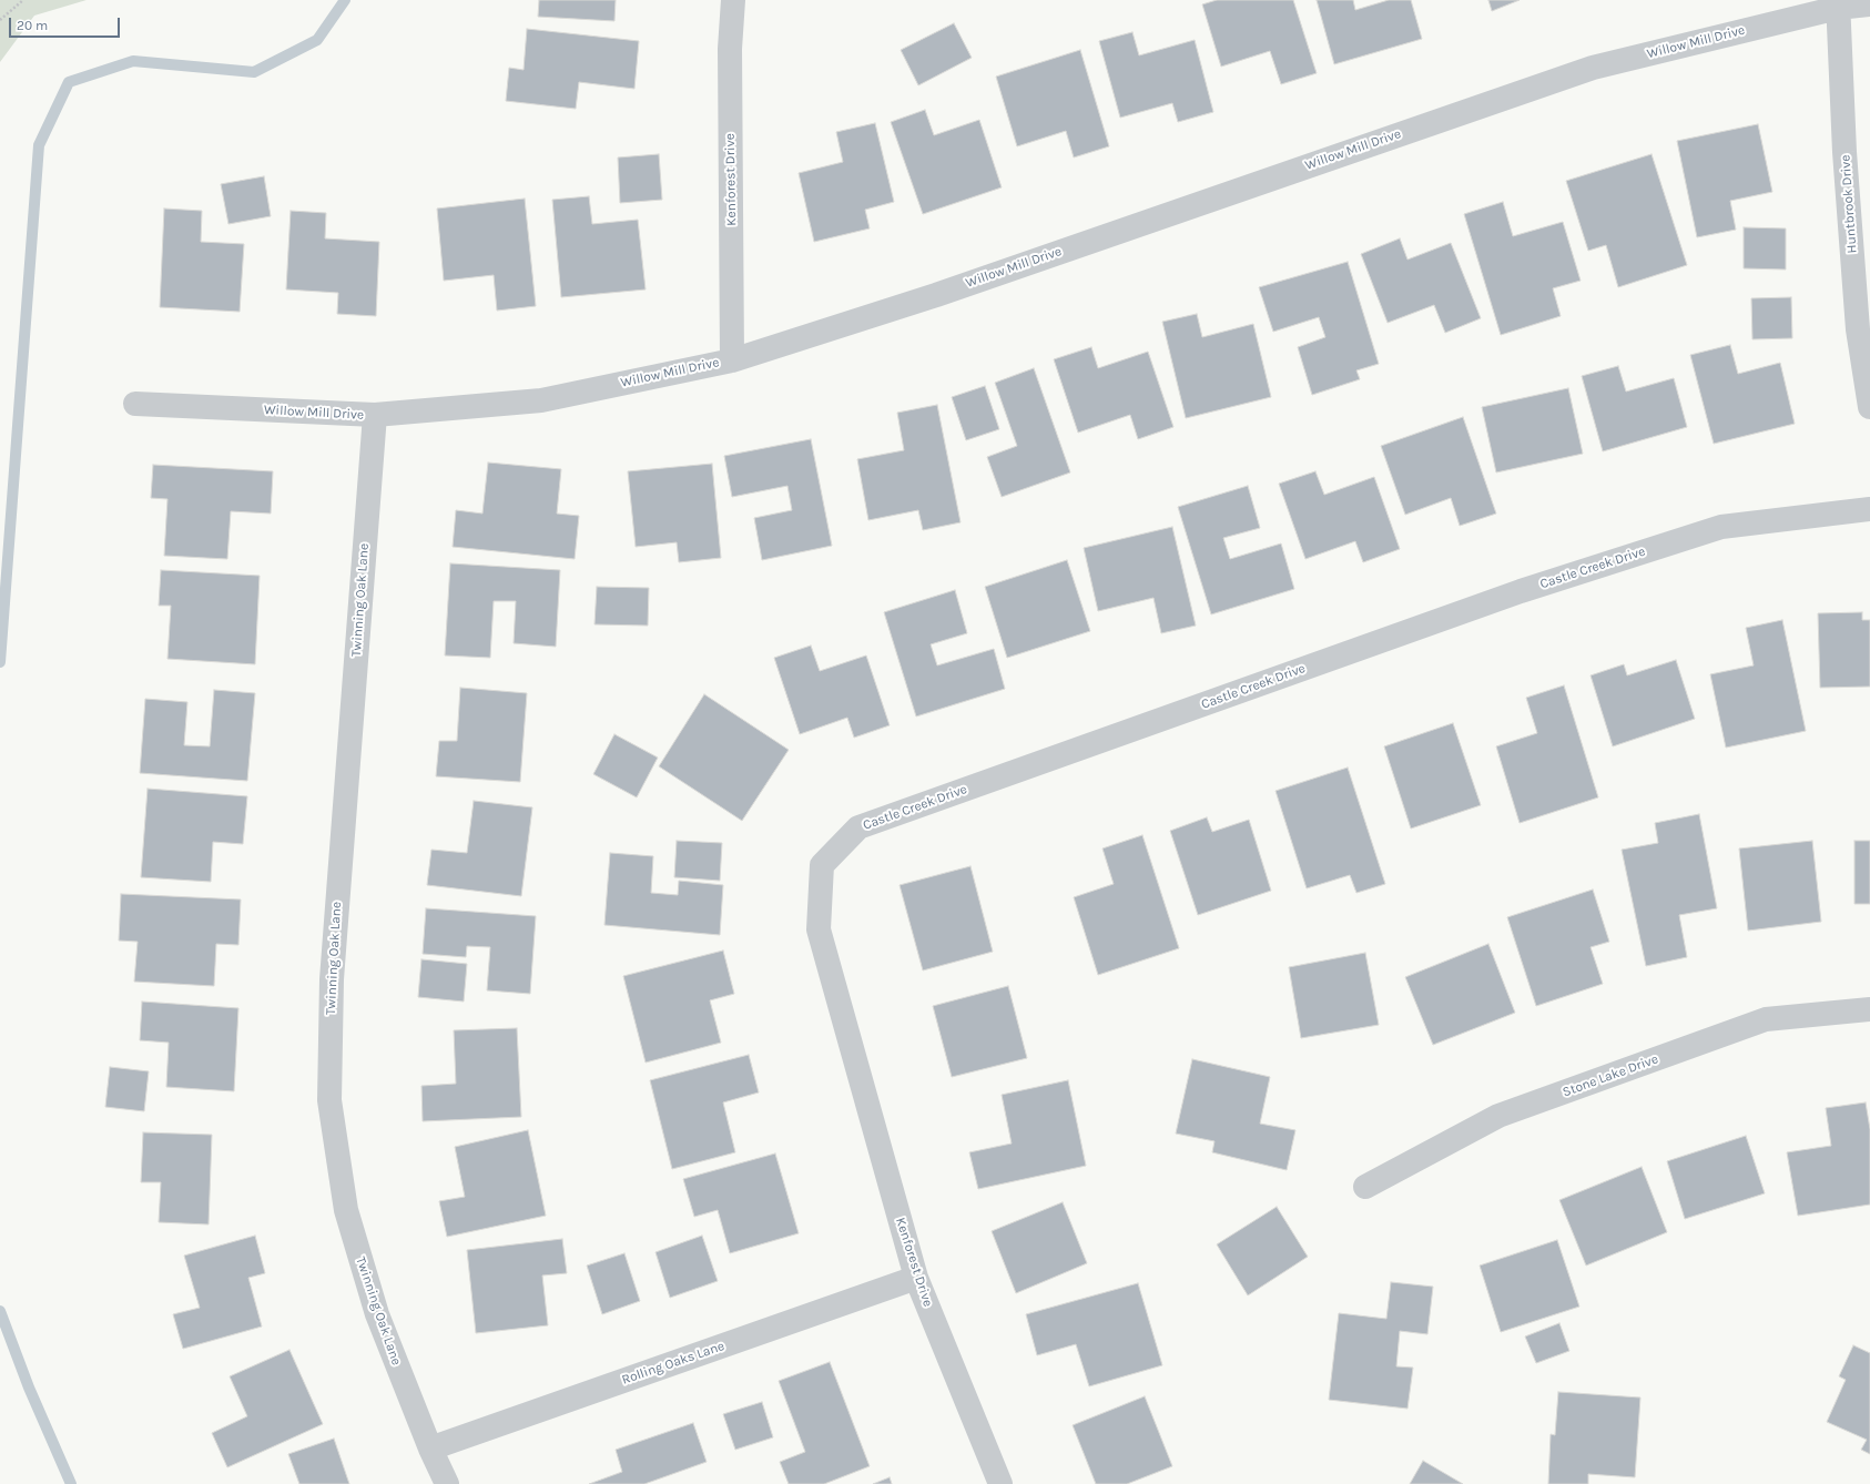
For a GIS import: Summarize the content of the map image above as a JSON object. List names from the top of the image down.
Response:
{
  "streets": {
    "street": [
      "Willow Mill Drive",
      "Kenforest Drive",
      "Huntbrook Drive",
      "Castle Creek Drive",
      "Twinning Oak Lane",
      "Stone Lake Drive",
      "Rolling Oaks Lane"
    ]
  },
  "crossings": [
    ["Willow Mill Drive", "Kenforest Drive"],
    ["Willow Mill Drive", "Huntbrook Drive"],
    ["Willow Mill Drive", "Twinning Oak Lane"],
    ["Kenforest Drive", "Castle Creek Drive"],
    ["Kenforest Drive", "Rolling Oaks Lane"],
    ["Twinning Oak Lane", "Rolling Oaks Lane"]
  ],
  "scale_bar": "20 m"
}
